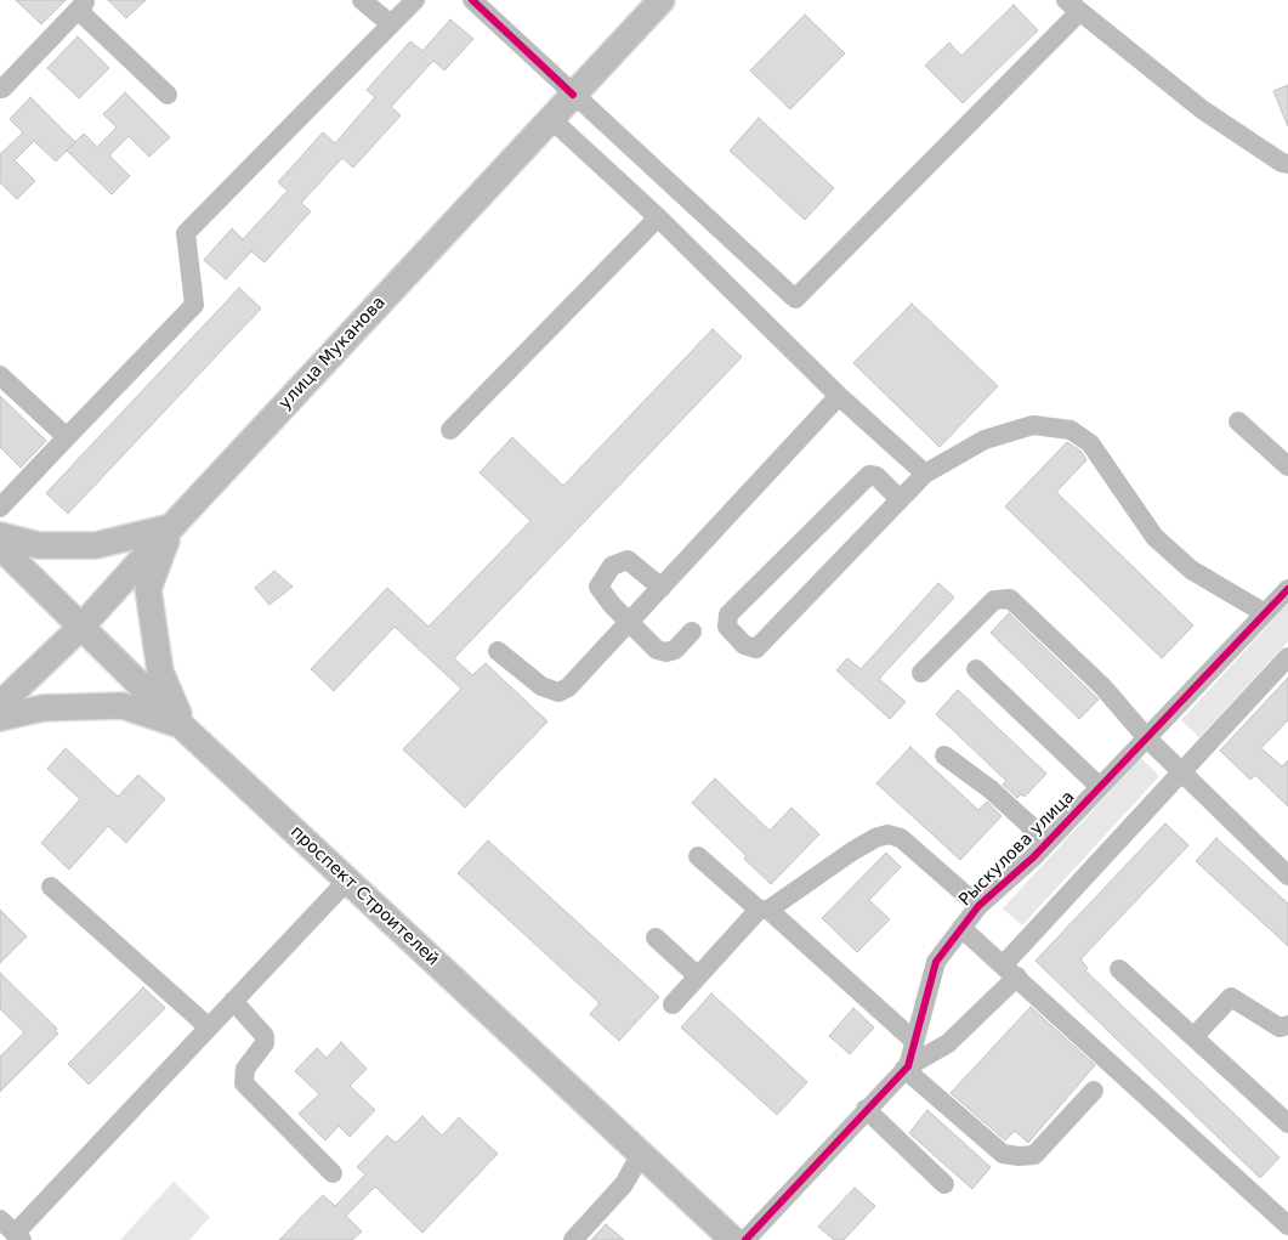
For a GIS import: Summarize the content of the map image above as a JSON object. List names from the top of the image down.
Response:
{
  "streets": {
    "main road": ["улица Муканова", "проспект Строителей"],
    "street": ["Рыскулова улица"]
  },
  "crossings": [
    ["улица Муканова", "проспект Строителей"]
  ]
}
